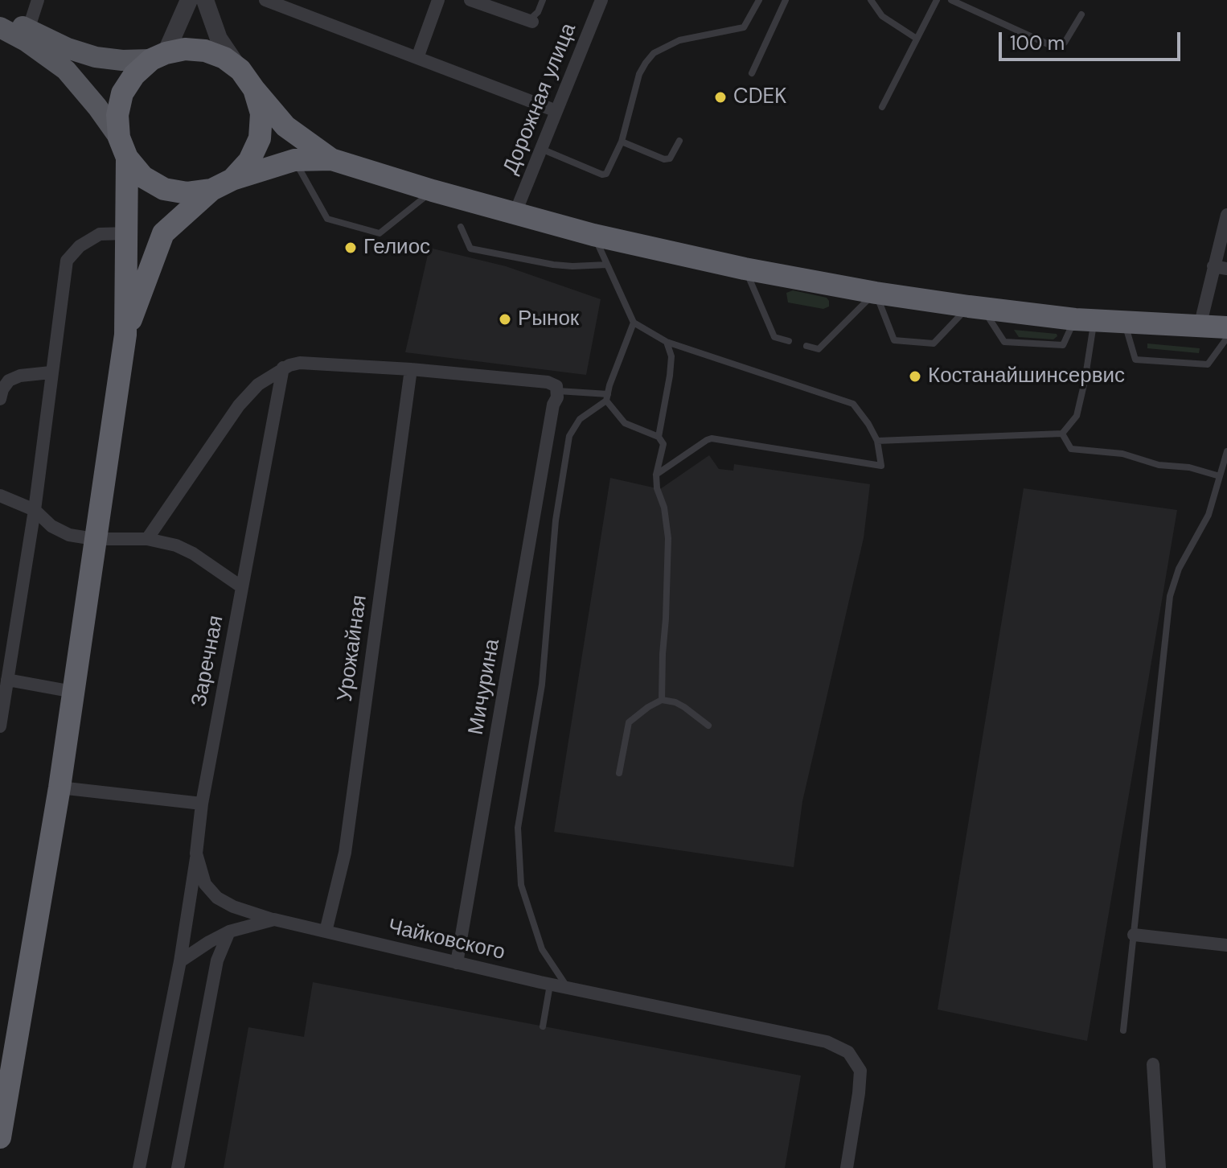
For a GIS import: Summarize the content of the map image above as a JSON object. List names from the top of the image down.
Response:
{
  "streets": {
    "street": [
      "Дорожная улица",
      "Урожайная",
      "Заречная",
      "Мичурина",
      "Чайковского"
    ]
  },
  "crossings": [
    ["Урожайная", "Чайковского"],
    ["Заречная", "Чайковского"],
    ["Мичурина", "Чайковского"]
  ],
  "places": [
    "CDEK",
    "Гелиос",
    "Рынок",
    "Костанайшинсервис"
  ],
  "scale_bar": "100 m"
}
